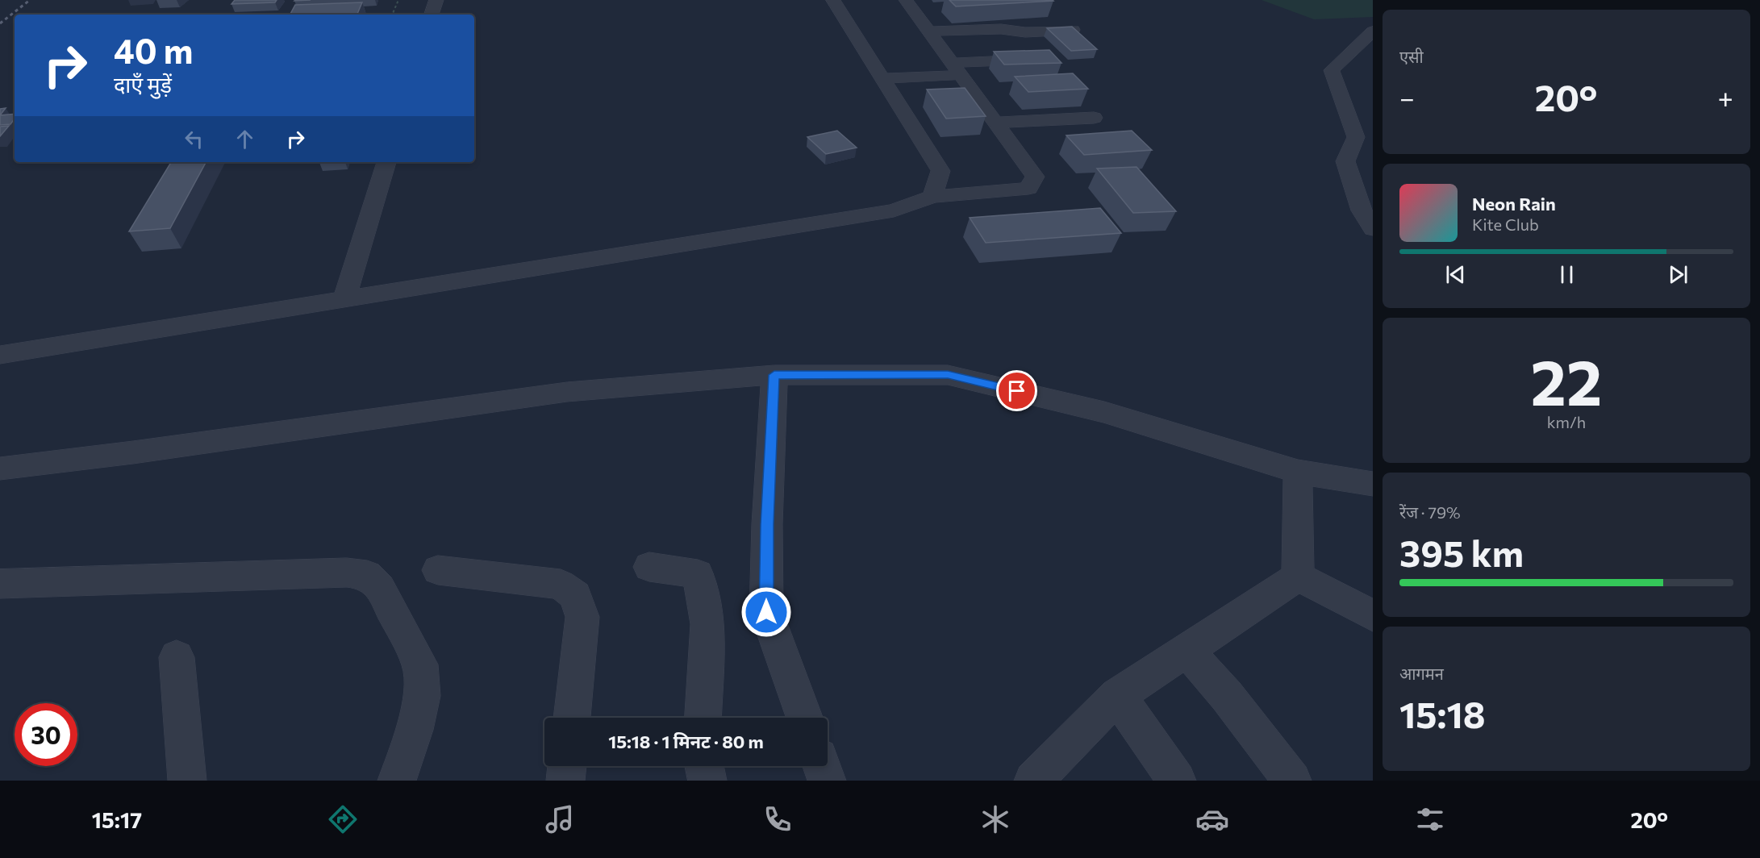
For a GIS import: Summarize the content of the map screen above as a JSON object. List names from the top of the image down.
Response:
{
  "page": {
    "tile": [
      "एसी",
      ["22", "km/h"],
      ["रेंज · 79%", "395 km"],
      ["आगमन", "15:18"]
    ],
    "turn": ["40 m", "दाएँ मुड़ें"],
    "heat": ["−", "20°", "+"],
    "song": ["Neon Rain", "Kite Club"],
    "limit": "30",
    "trip": "15:18 · 1 मिनट · 80 m",
    "tabs": ["15:17", "20°"]
  }
}
